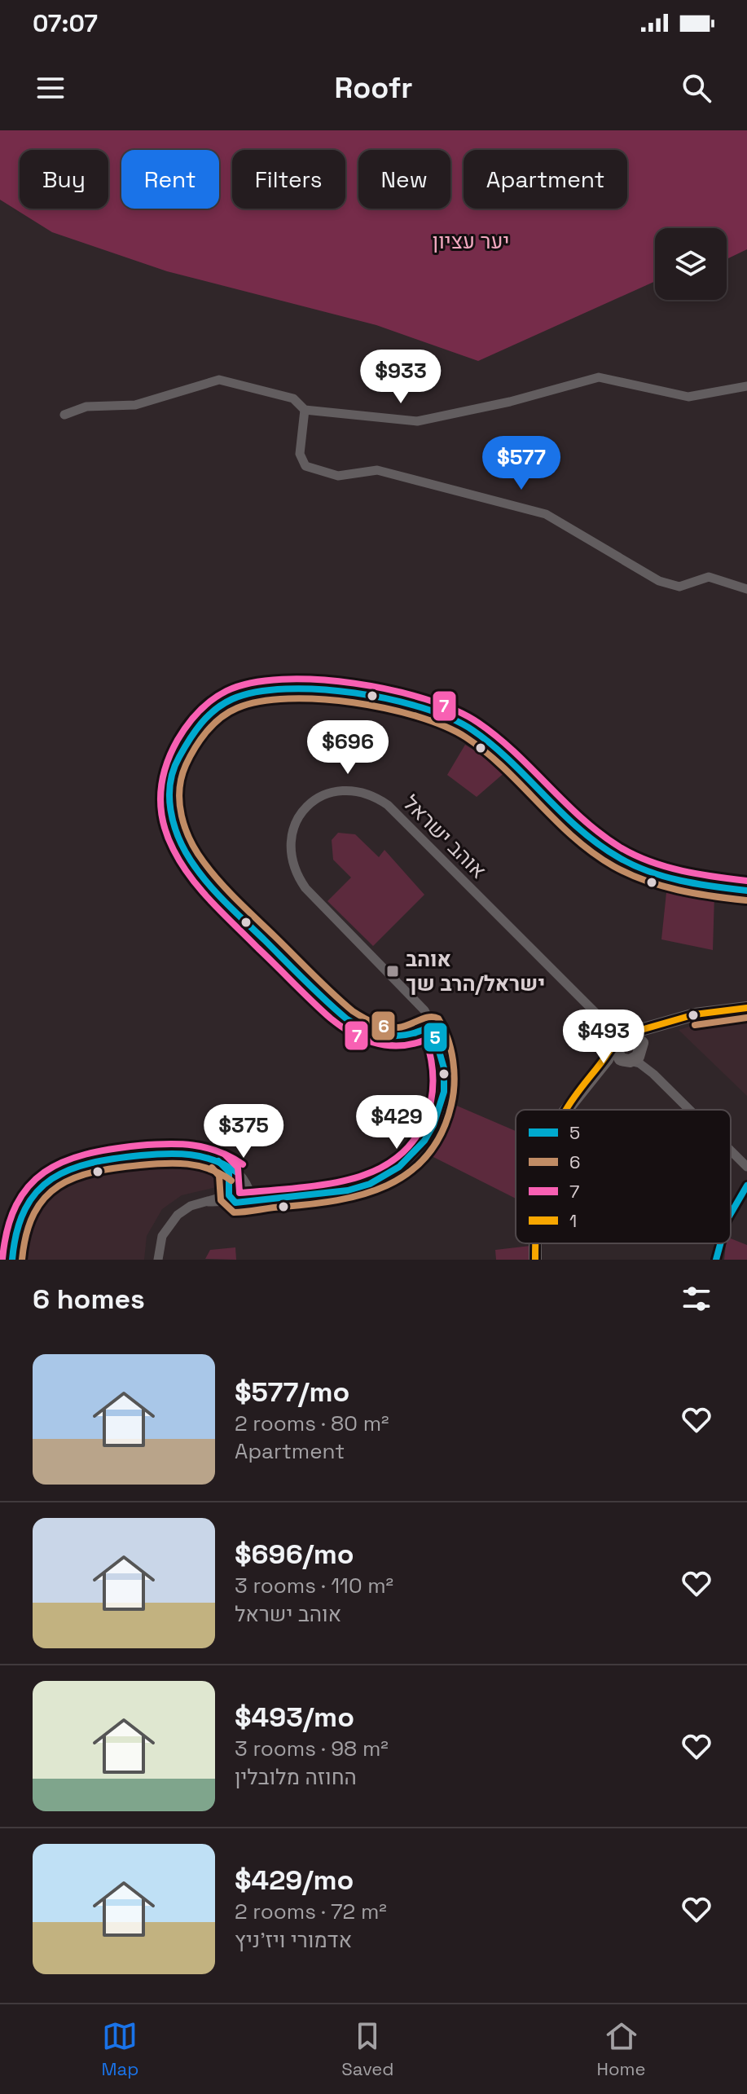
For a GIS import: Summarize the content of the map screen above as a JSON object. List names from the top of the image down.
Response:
{
  "streets": {
    "street": ["אוהב ישראל"]
  },
  "parks": ["יער עציון"],
  "places": {
    "transit": ["אוהב ישראל/הרב שך"]
  },
  "lines": [
    "transit line 7",
    "transit line 5",
    "transit line 6",
    "transit line 1"
  ],
  "legend": [
    "5",
    "6",
    "7",
    "1"
  ],
  "page": {
    "status": "07:07",
    "header": "Roofr",
    "chip": [
      "Buy",
      "Rent",
      "Filters",
      "New",
      "Apartment"
    ],
    "price": [
      "$933",
      "$577",
      "$696",
      "$493",
      "$429",
      "$375"
    ],
    "heading": "6 homes",
    "list": [
      {
        "name": "$577/mo",
        "note": "2 rooms · 80 m² · Apartment"
      },
      {
        "name": "$696/mo",
        "note": "3 rooms · 110 m² · אוהב ישראל"
      },
      {
        "name": "$493/mo",
        "note": "3 rooms · 98 m² · החוזה מלובלין"
      },
      {
        "name": "$429/mo",
        "note": "2 rooms · 72 m² · אדמורי ויז'ניץ"
      }
    ],
    "tabs": ["Map", "Saved", "Home"]
  }
}
